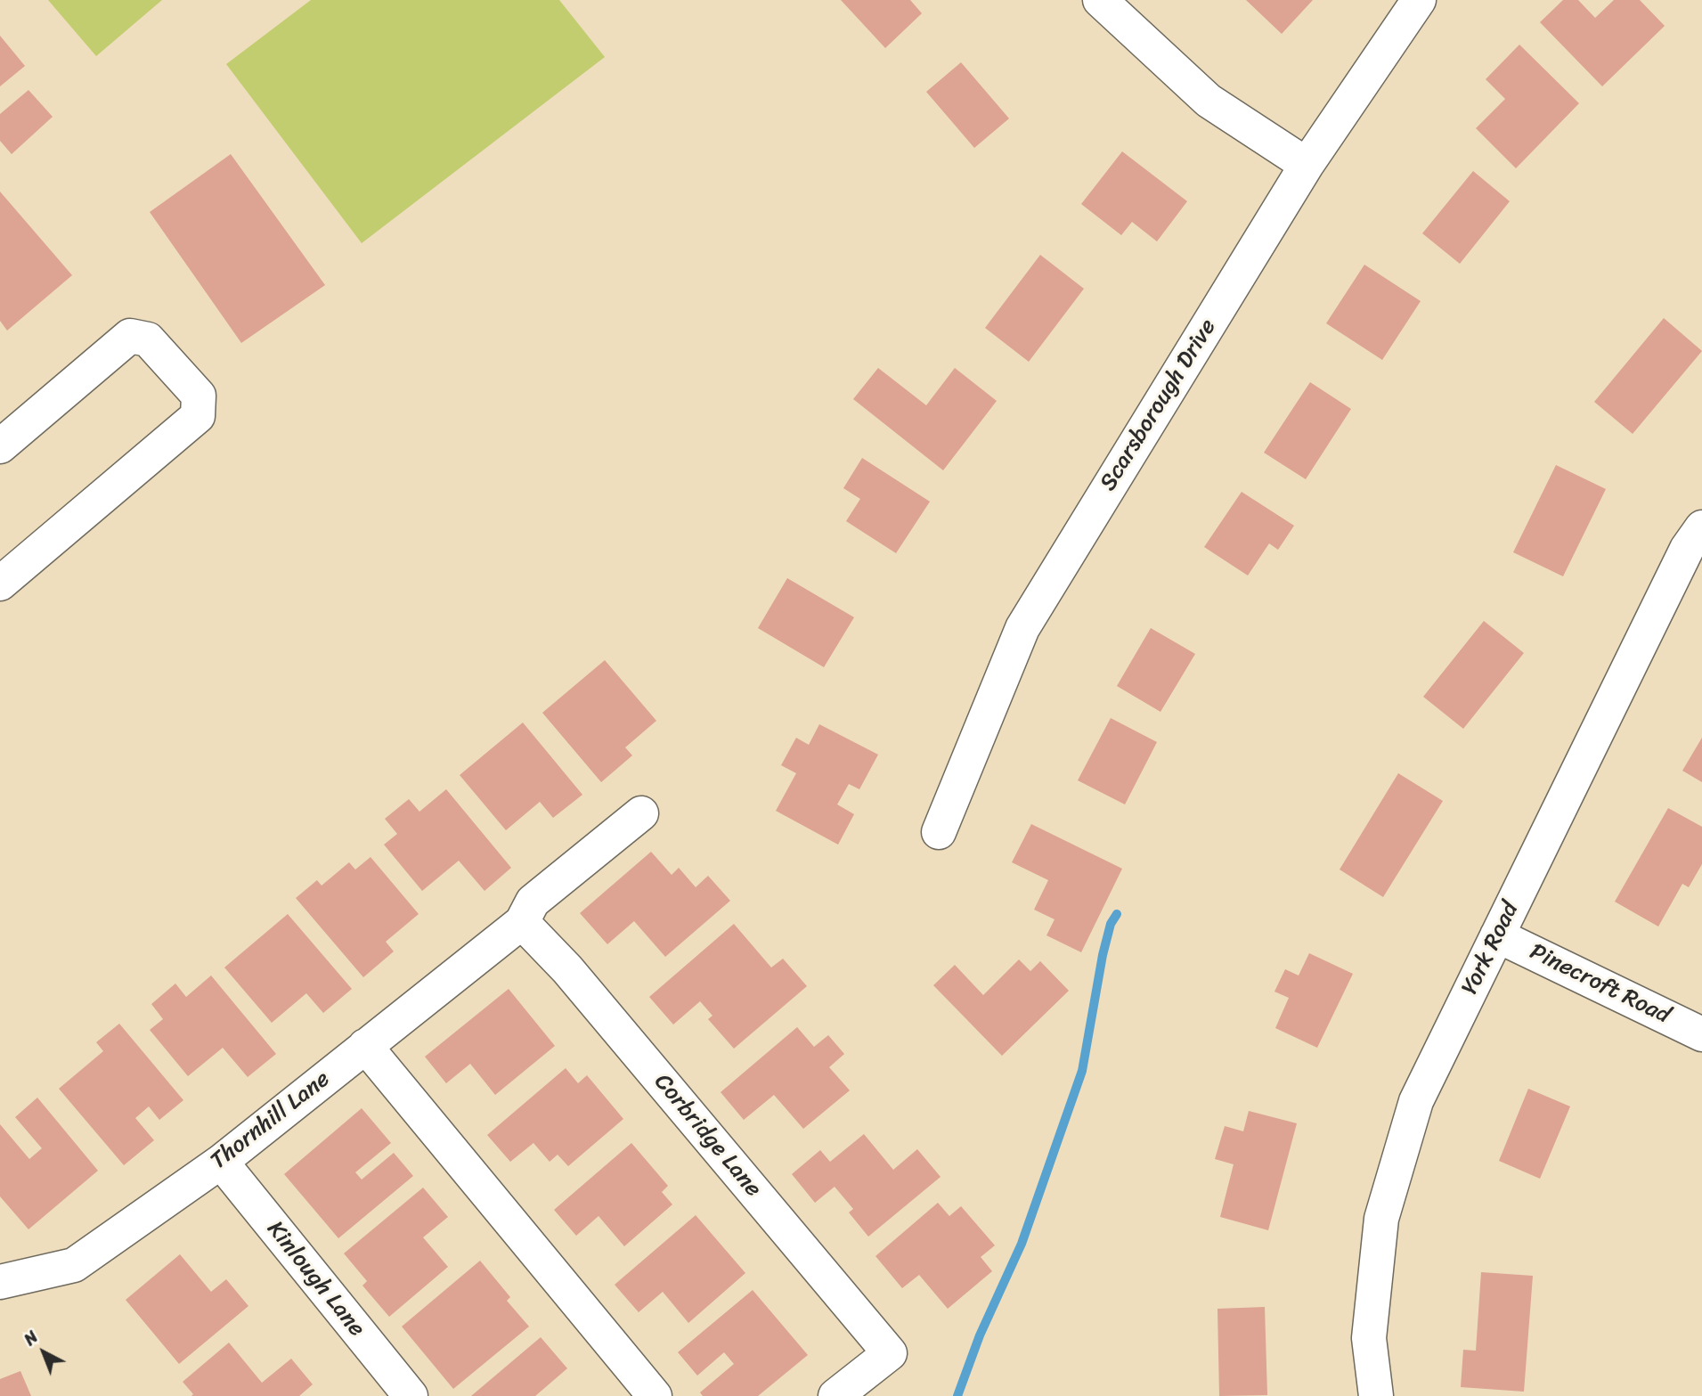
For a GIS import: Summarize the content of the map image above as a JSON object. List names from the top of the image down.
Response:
{
  "streets": {
    "street": [
      "Scarsborough Drive",
      "York Road",
      "Pinecroft Road",
      "Thornhill Lane",
      "Corbridge Lane",
      "Kinlough Lane"
    ]
  },
  "crossings": [
    ["York Road", "Pinecroft Road"],
    ["Thornhill Lane", "Corbridge Lane"],
    ["Thornhill Lane", "Kinlough Lane"]
  ],
  "north": "top left"
}
